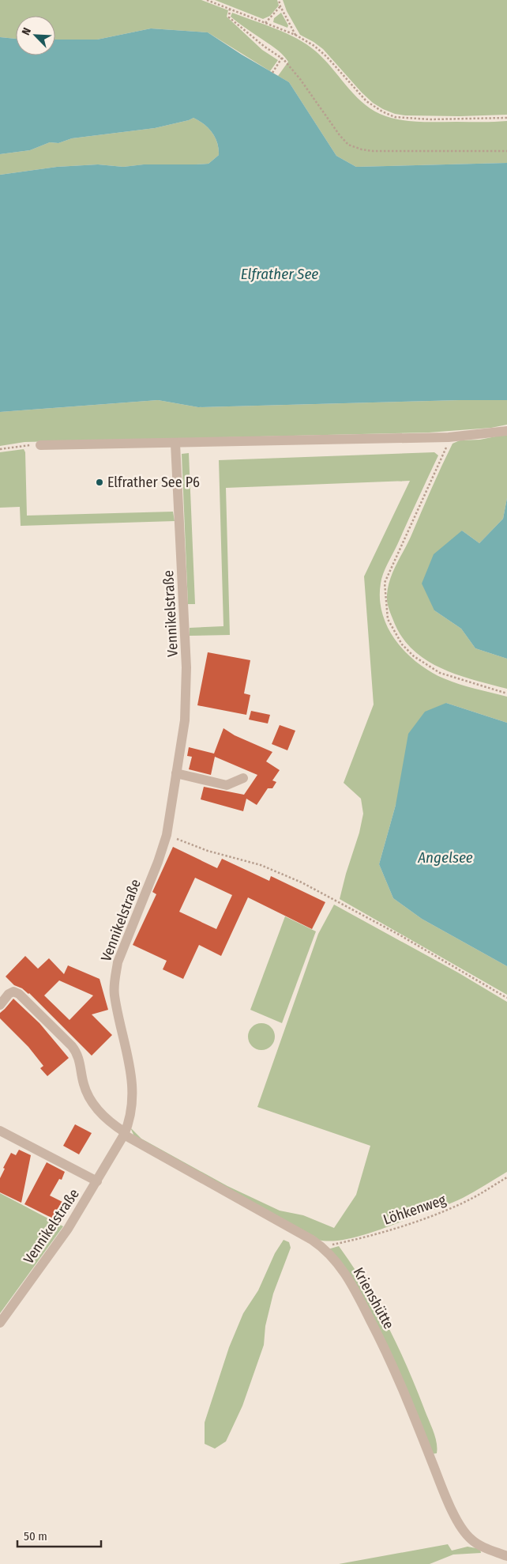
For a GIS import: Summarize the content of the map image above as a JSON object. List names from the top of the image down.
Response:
{
  "streets": {
    "street": ["Vennikelstraße", "Krienshütte"],
    "path": ["Löhkenweg"]
  },
  "crossings": [
    ["Vennikelstraße", "Krienshütte"],
    ["Löhkenweg", "Krienshütte"]
  ],
  "water": ["Elfrather See", "Angelsee"],
  "places": ["Elfrather See P6"],
  "scale_bar": "50 m",
  "north": "top left"
}
